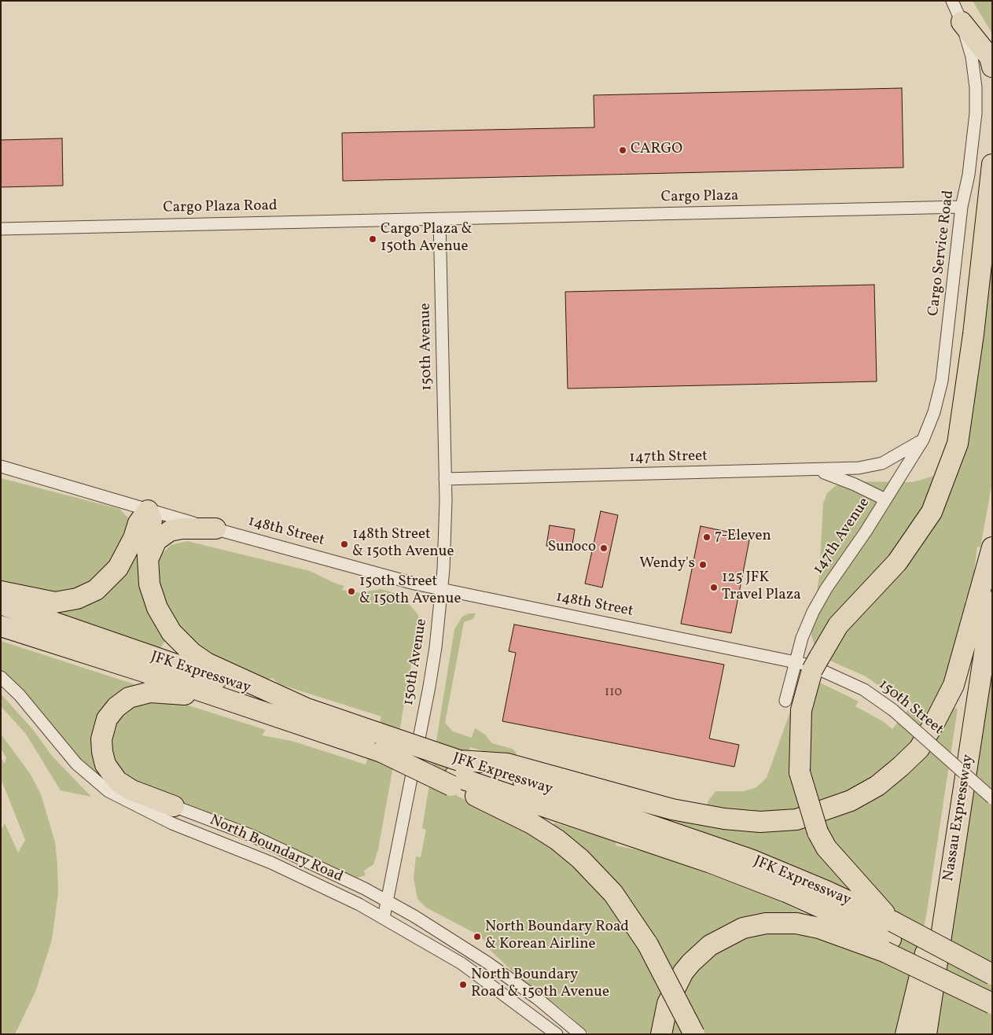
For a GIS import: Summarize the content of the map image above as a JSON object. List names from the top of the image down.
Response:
{
  "streets": {
    "highway": ["JFK Expressway", "Nassau Expressway"],
    "street": [
      "Cargo Plaza",
      "Cargo Plaza Road",
      "Cargo Service Road",
      "150th Avenue",
      "147th Street",
      "148th Street",
      "147th Avenue",
      "150th Street",
      "North Boundary Road"
    ]
  },
  "crossings": [
    ["Cargo Plaza", "Cargo Plaza Road"],
    ["Cargo Plaza", "Cargo Service Road"],
    ["Cargo Plaza", "150th Avenue"],
    ["Cargo Plaza Road", "150th Avenue"],
    ["Cargo Service Road", "147th Street"],
    ["Cargo Service Road", "147th Avenue"],
    ["150th Avenue", "147th Street"],
    ["150th Avenue", "148th Street"],
    ["150th Avenue", "North Boundary Road"],
    ["147th Street", "147th Avenue"],
    ["148th Street", "147th Avenue"],
    ["148th Street", "150th Street"],
    ["147th Avenue", "150th Street"]
  ],
  "places": [
    "CARGO",
    "Cargo Plaza & 150th Avenue",
    "7-Eleven",
    "148th Street & 150th Avenue",
    "Sunoco",
    "Wendy's",
    "125 JFK Travel Plaza",
    "150th Street & 150th Avenue",
    "North Boundary Road & Korean Airline",
    "North Boundary Road & 150th Avenue"
  ],
  "house_numbers": ["110"]
}
